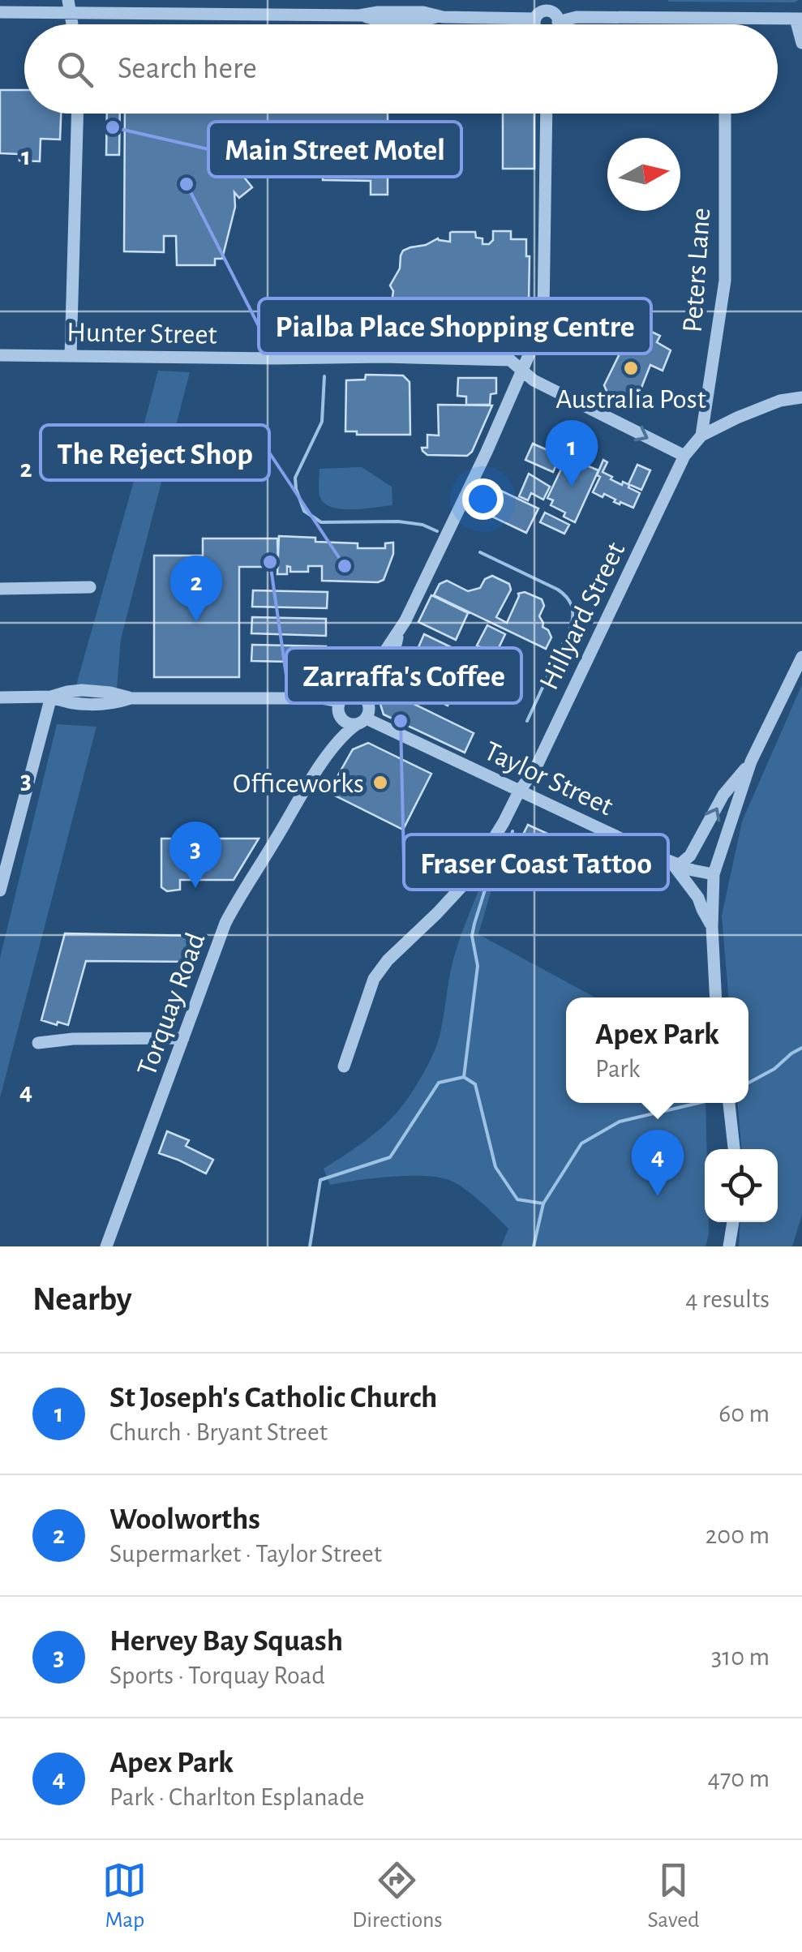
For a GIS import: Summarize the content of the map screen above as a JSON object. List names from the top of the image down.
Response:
{
  "streets": {
    "street": [
      "Peters Lane",
      "Hunter Street",
      "Hillyard Street",
      "Taylor Street",
      "Torquay Road"
    ]
  },
  "crossings": [
    ["Peters Lane", "Hillyard Street"],
    ["Hunter Street", "Hillyard Street"],
    ["Hunter Street", "Torquay Road"],
    ["Hillyard Street", "Taylor Street"],
    ["Taylor Street", "Torquay Road"]
  ],
  "places": [
    "Main Street Motel",
    "Pialba Place Shopping Centre",
    "Australia Post",
    "Zarraffa's Coffee",
    "The Reject Shop",
    "Fraser Coast Tattoo",
    "Officeworks"
  ],
  "north": "right",
  "page": {
    "search": "Search here",
    "pins": [
      "1",
      "2",
      "3",
      "4"
    ],
    "popup": ["Apex Park", "Park"],
    "heading": ["Nearby", "4 results"],
    "list": [
      {
        "mark": "1",
        "name": "St Joseph's Catholic Church",
        "note": "Church · Bryant Street",
        "value": "60 m"
      },
      {
        "mark": "2",
        "name": "Woolworths",
        "note": "Supermarket · Taylor Street",
        "value": "200 m"
      },
      {
        "mark": "3",
        "name": "Hervey Bay Squash",
        "note": "Sports · Torquay Road",
        "value": "310 m"
      },
      {
        "mark": "4",
        "name": "Apex Park",
        "note": "Park · Charlton Esplanade",
        "value": "470 m"
      }
    ],
    "nav": ["Map", "Directions", "Saved"]
  },
  "grid": {
    "rows": [
      "1",
      "2",
      "3",
      "4"
    ]
  }
}
